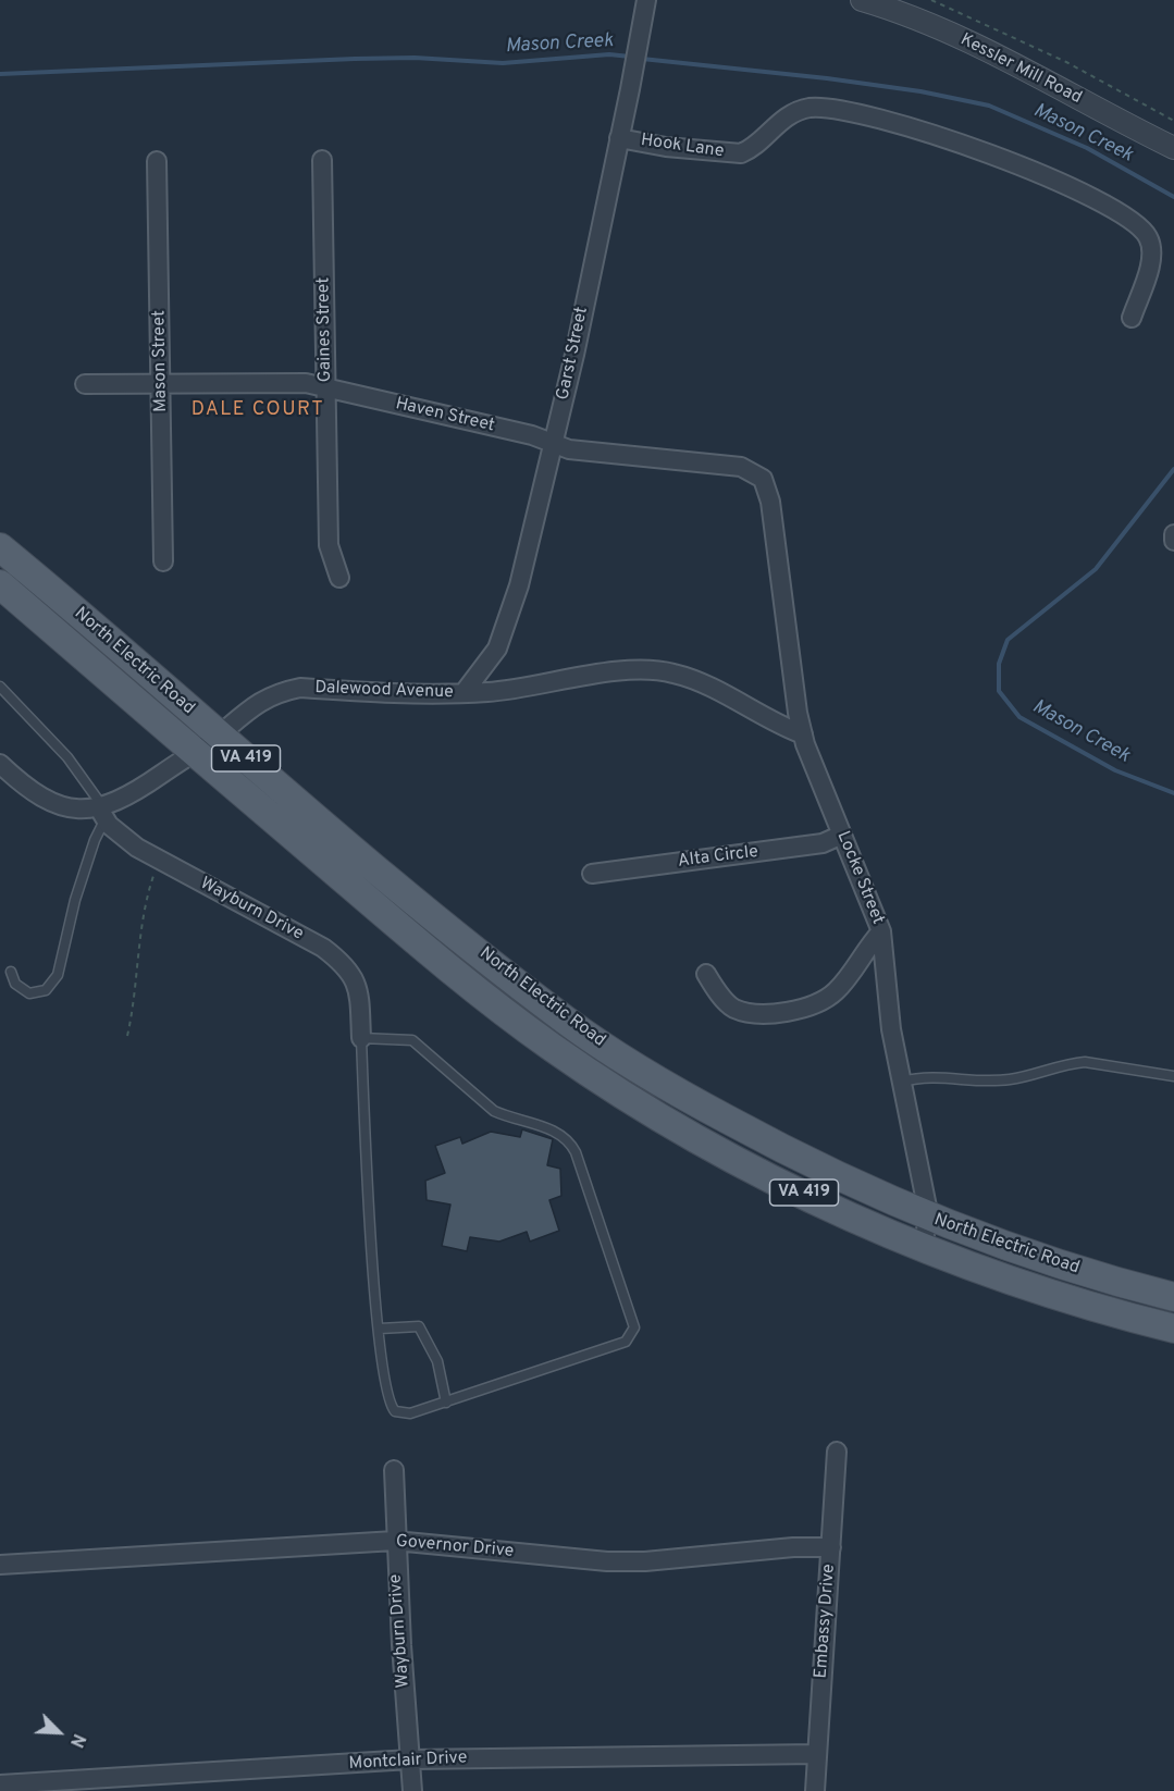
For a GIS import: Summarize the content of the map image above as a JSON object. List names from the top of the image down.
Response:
{
  "streets": {
    "main road": ["North Electric Road", "VA 419"],
    "street": [
      "Kessler Mill Road",
      "Hook Lane",
      "Gaines Street",
      "Garst Street",
      "Mason Street",
      "Haven Street",
      "Dalewood Avenue",
      "Alta Circle",
      "Locke Street",
      "Wayburn Drive",
      "Governor Drive",
      "Embassy Drive",
      "Montclair Drive"
    ]
  },
  "crossings": [
    ["Hook Lane", "Garst Street"],
    ["Gaines Street", "Haven Street"],
    ["Garst Street", "Haven Street"],
    ["Garst Street", "Dalewood Avenue"],
    ["Mason Street", "Haven Street"],
    ["Haven Street", "Locke Street"],
    ["North Electric Road", "Dalewood Avenue"],
    ["North Electric Road", "Locke Street"],
    ["Dalewood Avenue", "Locke Street"],
    ["Dalewood Avenue", "Wayburn Drive"],
    ["Alta Circle", "Locke Street"],
    ["Wayburn Drive", "Governor Drive"],
    ["Wayburn Drive", "Montclair Drive"],
    ["Governor Drive", "Embassy Drive"],
    ["Embassy Drive", "Montclair Drive"]
  ],
  "districts": ["DALE COURT"],
  "water": ["Mason Creek"],
  "north": "bottom right"
}
